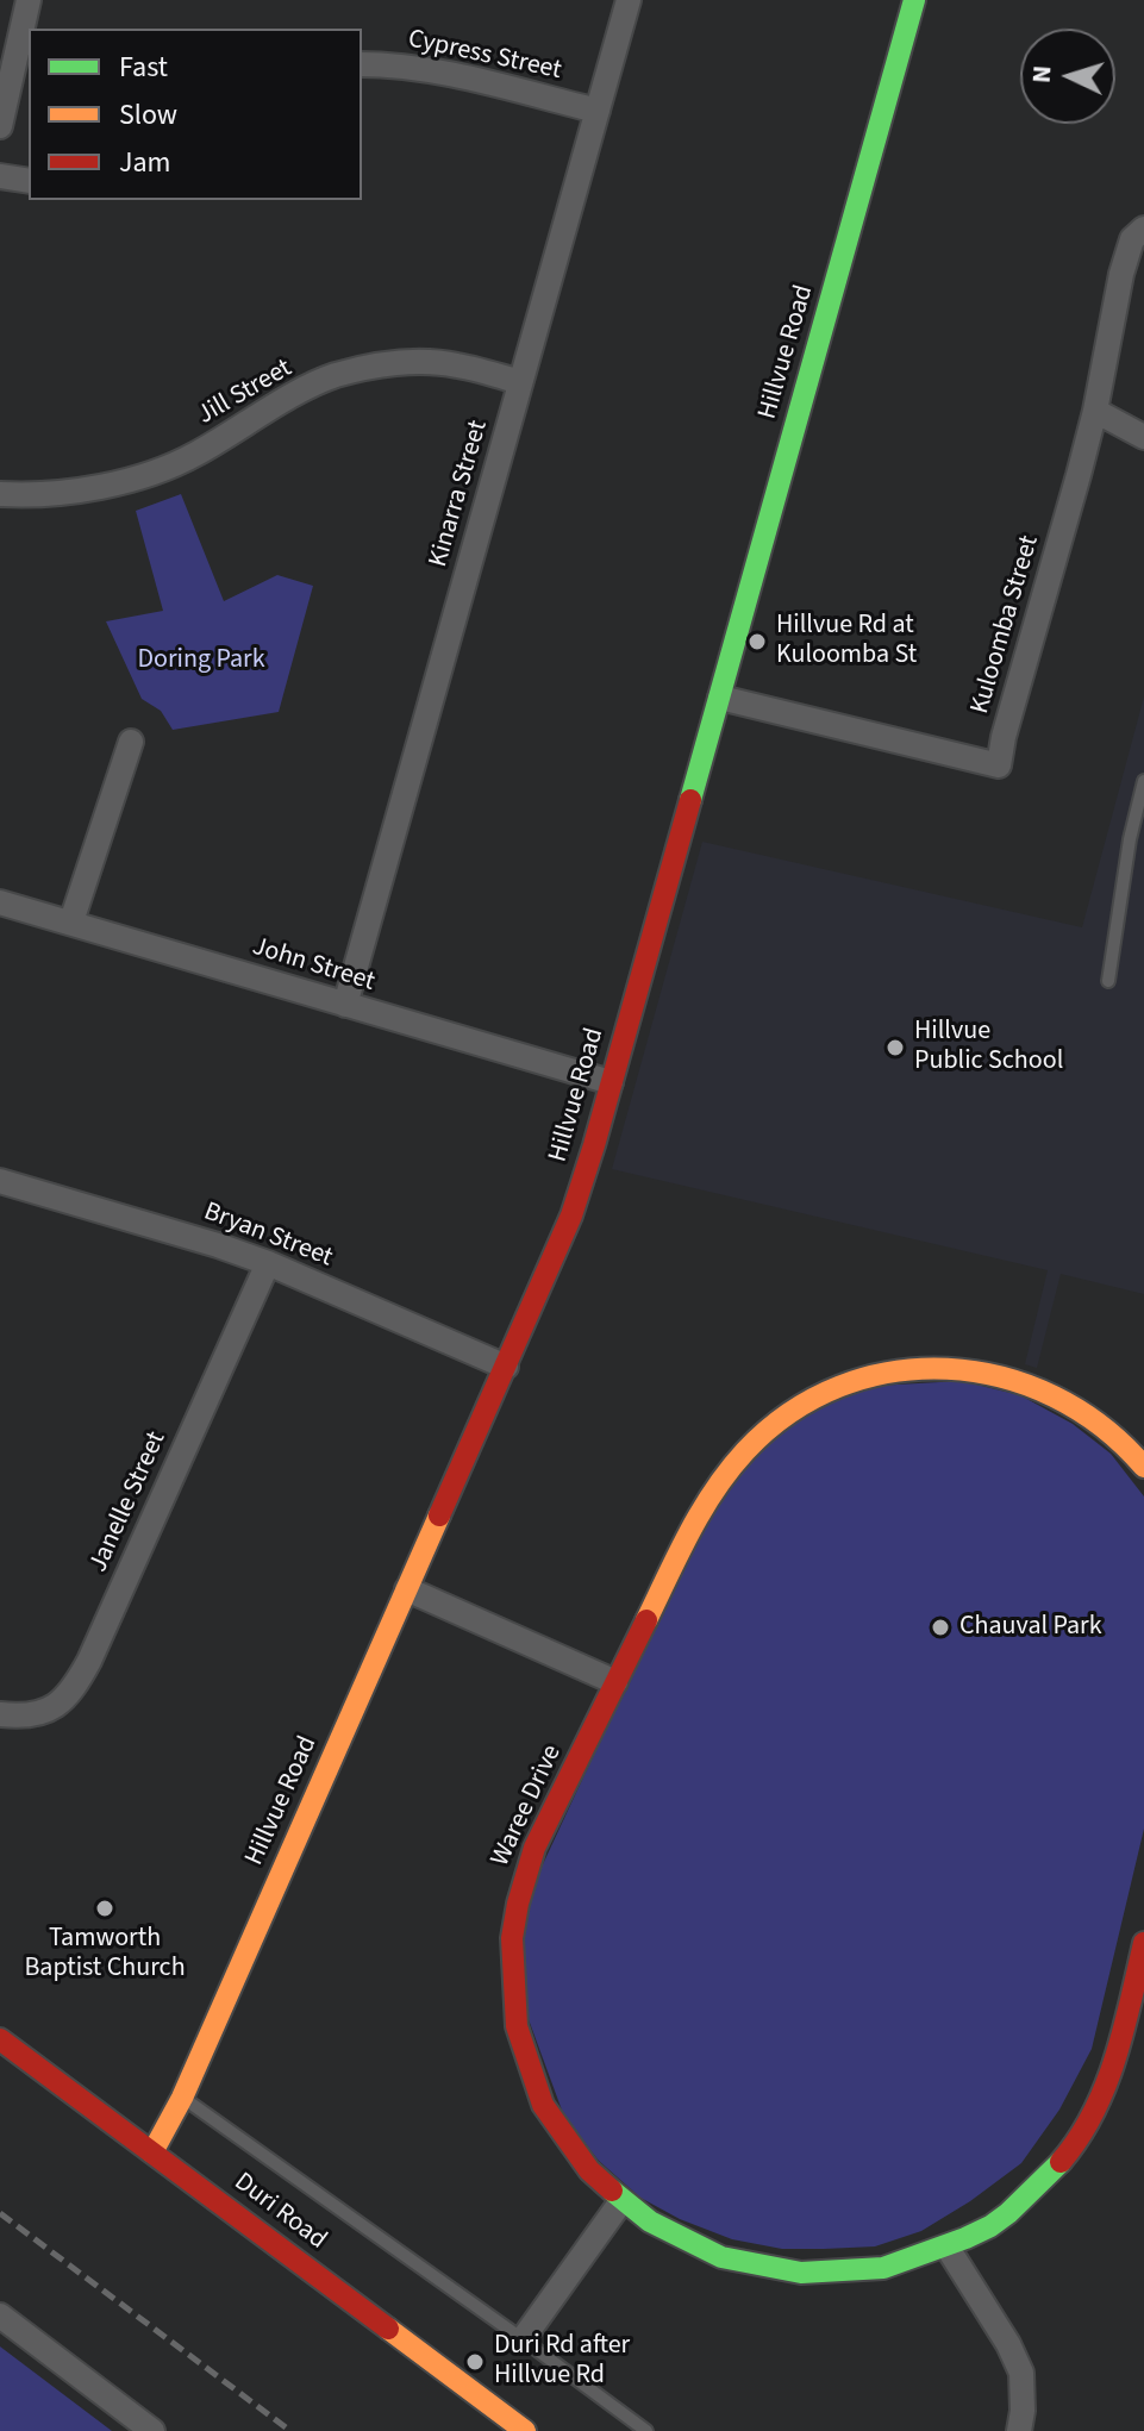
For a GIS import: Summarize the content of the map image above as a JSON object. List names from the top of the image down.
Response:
{
  "streets": {
    "street": [
      "Cypress Street",
      "Hillvue Road",
      "Jill Street",
      "Kinarra Street",
      "Kuloomba Street",
      "John Street",
      "Bryan Street",
      "Janelle Street",
      "Waree Drive",
      "Duri Road"
    ]
  },
  "crossings": [
    ["Cypress Street", "Kinarra Street"],
    ["Hillvue Road", "Kuloomba Street"],
    ["Hillvue Road", "John Street"],
    ["Hillvue Road", "Bryan Street"],
    ["Hillvue Road", "Duri Road"],
    ["Jill Street", "Kinarra Street"],
    ["Kinarra Street", "John Street"],
    ["Bryan Street", "Janelle Street"]
  ],
  "parks": ["Doring Park"],
  "places": [
    "Hillvue Rd at Kuloomba St",
    "Hillvue Public School",
    "Chauval Park",
    "Tamworth Baptist Church",
    "Duri Rd after Hillvue Rd"
  ],
  "legend": ["Fast", "Slow", "Jam"],
  "north": "left"
}
